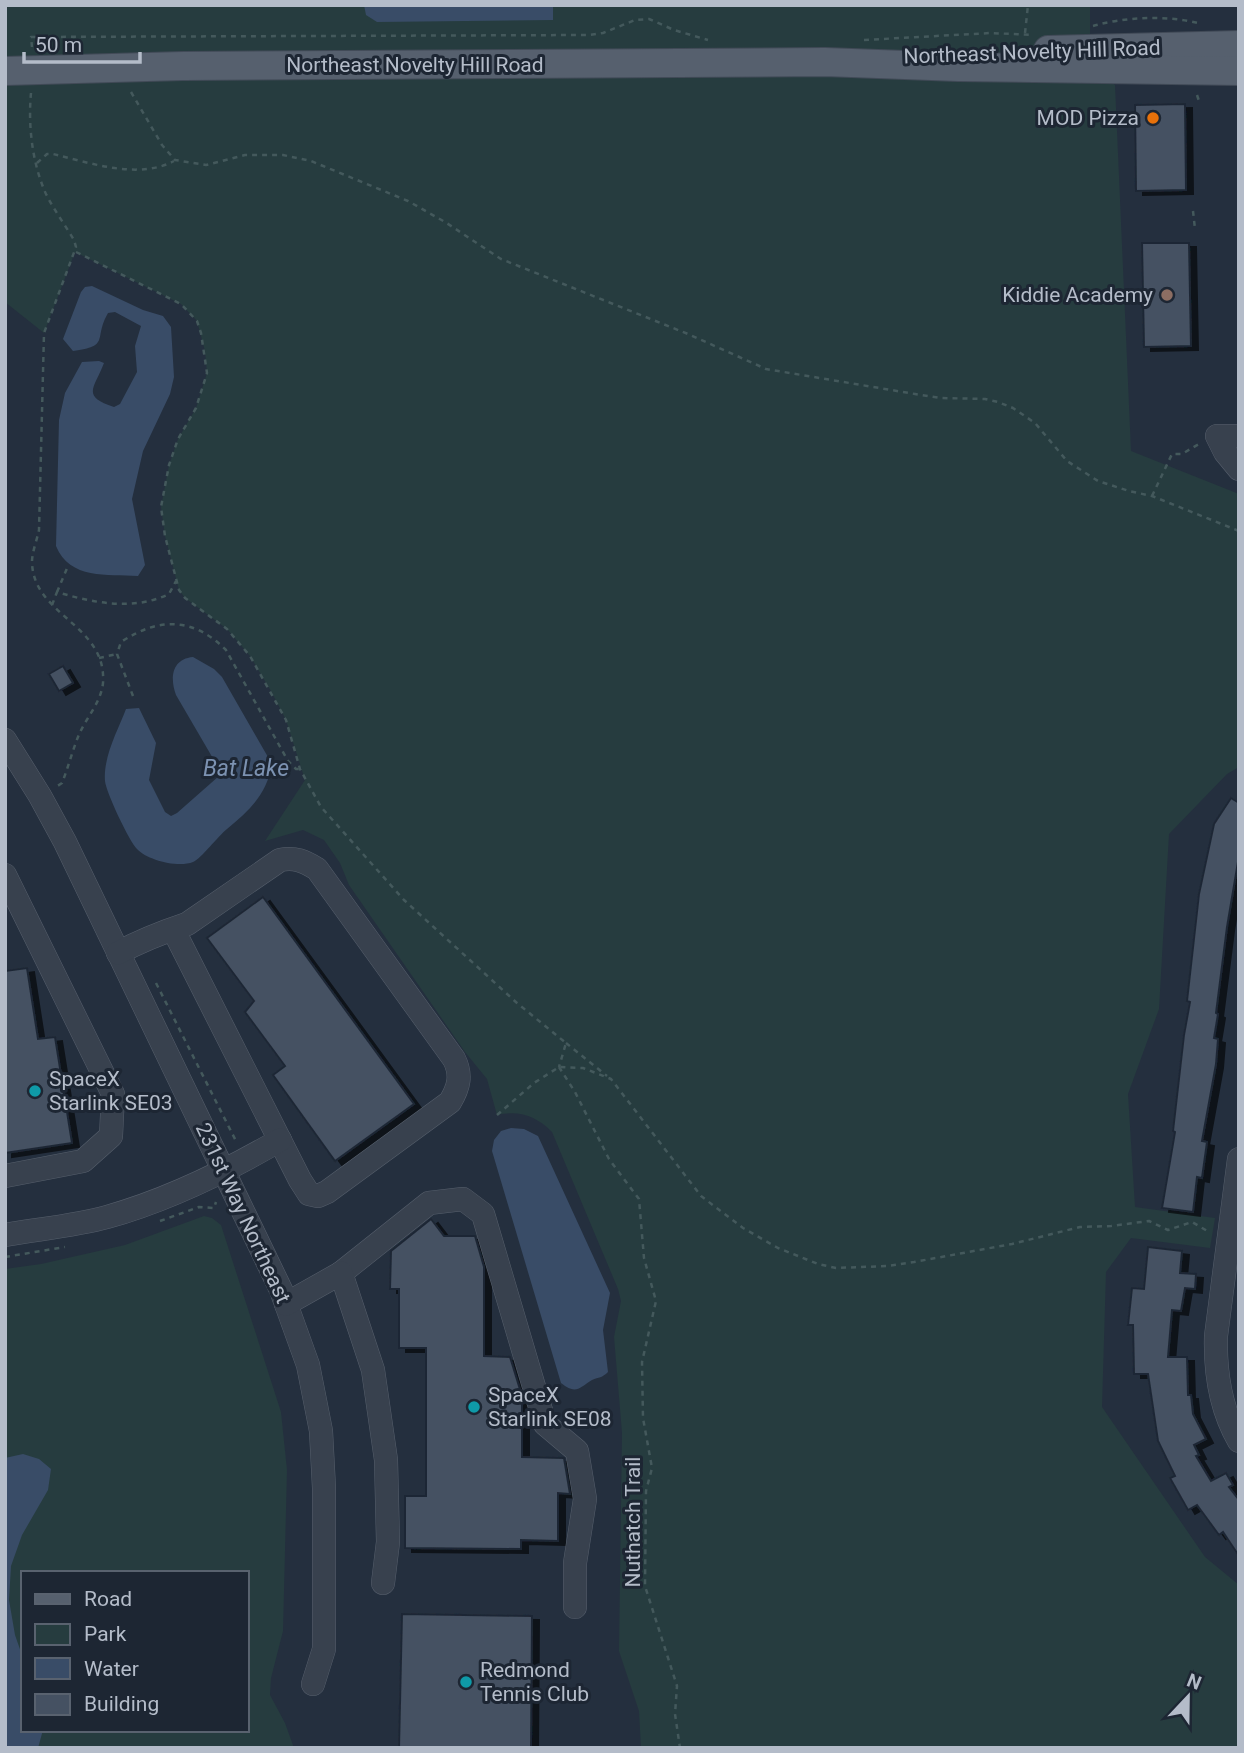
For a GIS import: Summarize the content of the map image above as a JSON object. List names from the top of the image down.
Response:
{
  "streets": {
    "main road": ["Northeast Novelty Hill Road"],
    "street": ["231st Way Northeast"],
    "path": ["Nuthatch Trail"]
  },
  "water": ["Bat Lake"],
  "places": [
    "MOD Pizza",
    "Kiddie Academy",
    "SpaceX Starlink SE03",
    "SpaceX Starlink SE08",
    "Redmond Tennis Club"
  ],
  "legend": [
    "Road",
    "Park",
    "Water",
    "Building"
  ],
  "scale_bar": "50 m",
  "north": "top"
}
